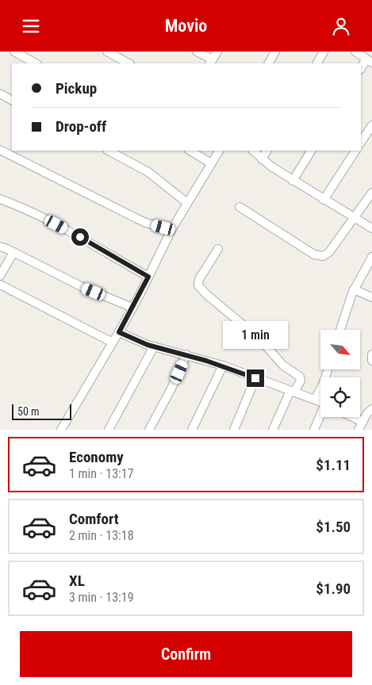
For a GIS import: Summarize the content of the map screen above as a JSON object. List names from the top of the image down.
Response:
{
  "scale_bar": "50 m",
  "north": "bottom right",
  "page": {
    "header": "Movio",
    "banner": ["Pickup", "Drop-off"],
    "bubble": "1 min",
    "scale": "50 m",
    "list": [
      {
        "name": "Economy",
        "note": "1 min · 13:17",
        "value": "$1.11"
      },
      {
        "name": "Comfort",
        "note": "2 min · 13:18",
        "value": "$1.50"
      },
      {
        "name": "XL",
        "note": "3 min · 13:19",
        "value": "$1.90"
      }
    ],
    "buttons": "Confirm"
  }
}
